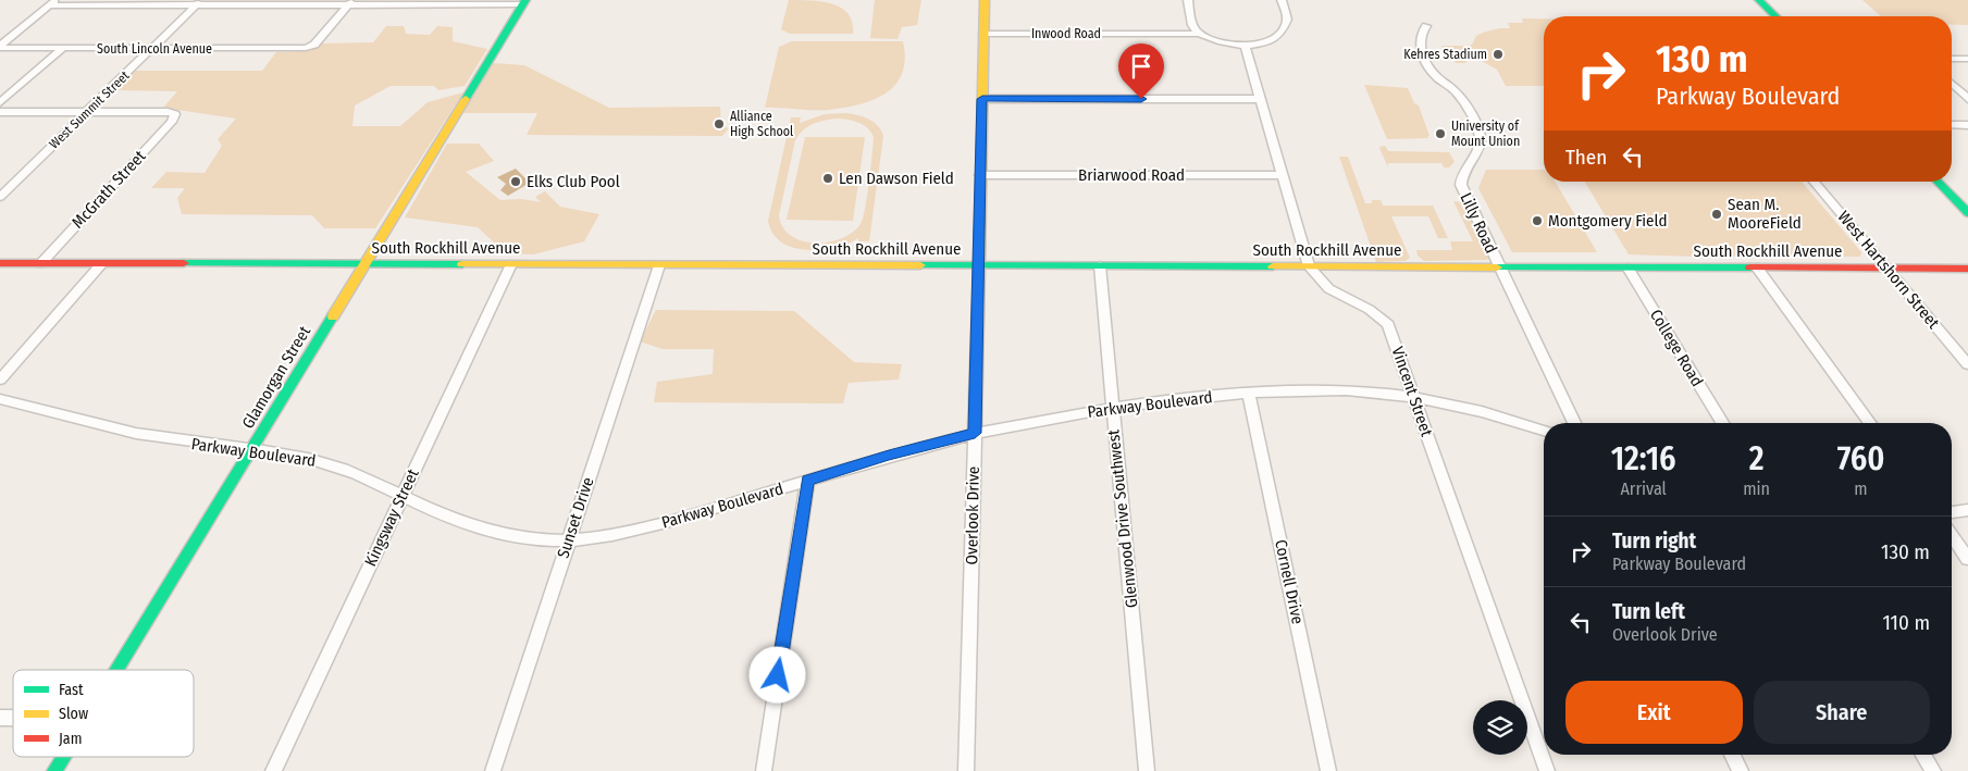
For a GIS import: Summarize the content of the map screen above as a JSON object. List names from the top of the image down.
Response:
{
  "streets": {
    "main road": ["South Rockhill Avenue", "Glamorgan Street", "Overlook Drive"],
    "street": [
      "Inwood Road",
      "South Lincoln Avenue",
      "West Summit Street",
      "Briarwood Road",
      "McGrath Street",
      "Lilly Road",
      "West Hartshorn Street",
      "College Road",
      "Vincent Street",
      "Parkway Boulevard",
      "Kingsway Street",
      "Sunset Drive",
      "Glenwood Drive Southwest",
      "Cornell Drive"
    ]
  },
  "crossings": [
    ["Inwood Road", "Vincent Street"],
    ["Inwood Road", "Overlook Drive"],
    ["South Lincoln Avenue", "West Summit Street"],
    ["West Summit Street", "McGrath Street"],
    ["Briarwood Road", "Vincent Street"],
    ["Briarwood Road", "Overlook Drive"],
    ["McGrath Street", "South Rockhill Avenue"],
    ["Lilly Road", "South Rockhill Avenue"],
    ["South Rockhill Avenue", "West Hartshorn Street"],
    ["South Rockhill Avenue", "College Road"],
    ["South Rockhill Avenue", "Glamorgan Street"],
    ["South Rockhill Avenue", "Vincent Street"],
    ["South Rockhill Avenue", "Overlook Drive"],
    ["South Rockhill Avenue", "Kingsway Street"],
    ["South Rockhill Avenue", "Sunset Drive"],
    ["South Rockhill Avenue", "Glenwood Drive Southwest"],
    ["Glamorgan Street", "Parkway Boulevard"],
    ["Vincent Street", "Parkway Boulevard"],
    ["Parkway Boulevard", "Overlook Drive"],
    ["Parkway Boulevard", "Kingsway Street"],
    ["Parkway Boulevard", "Sunset Drive"],
    ["Parkway Boulevard", "Glenwood Drive Southwest"],
    ["Parkway Boulevard", "Cornell Drive"]
  ],
  "places": [
    "Kehres Stadium",
    "Alliance High School",
    "University of Mount Union",
    "Len Dawson Field",
    "Elks Club Pool",
    "Sean M. MooreField",
    "Montgomery Field"
  ],
  "legend": ["Fast", "Slow", "Jam"],
  "page": {
    "turn": ["130 m", "Parkway Boulevard"],
    "then": "Then",
    "eta": [
      "12:16",
      "Arrival",
      "2",
      "min",
      "760",
      "m"
    ],
    "list": [
      {
        "name": "Turn right",
        "note": "Parkway Boulevard",
        "value": "130 m"
      },
      {
        "name": "Turn left",
        "note": "Overlook Drive",
        "value": "110 m"
      }
    ],
    "buttons": ["Exit", "Share"]
  }
}
